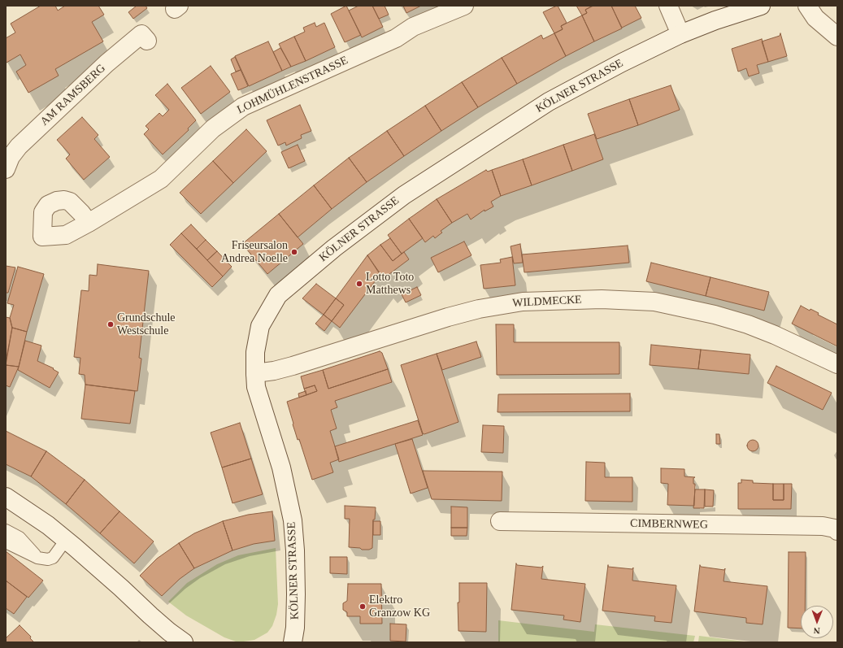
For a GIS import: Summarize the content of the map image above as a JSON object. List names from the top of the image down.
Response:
{
  "streets": {
    "street": [
      "LOHMÜHLENSTRASSE",
      "KÖLNER STRASSE",
      "AM RAMSBERG",
      "WILDMECKE",
      "CIMBERNWEG"
    ]
  },
  "crossings": [
    ["KÖLNER STRASSE", "WILDMECKE"]
  ],
  "places": [
    "Friseursalon Andrea Noelle",
    "Lotto Toto Matthews",
    "Grundschule Westschule",
    "Elektro Granzow KG"
  ],
  "north": "bottom"
}
